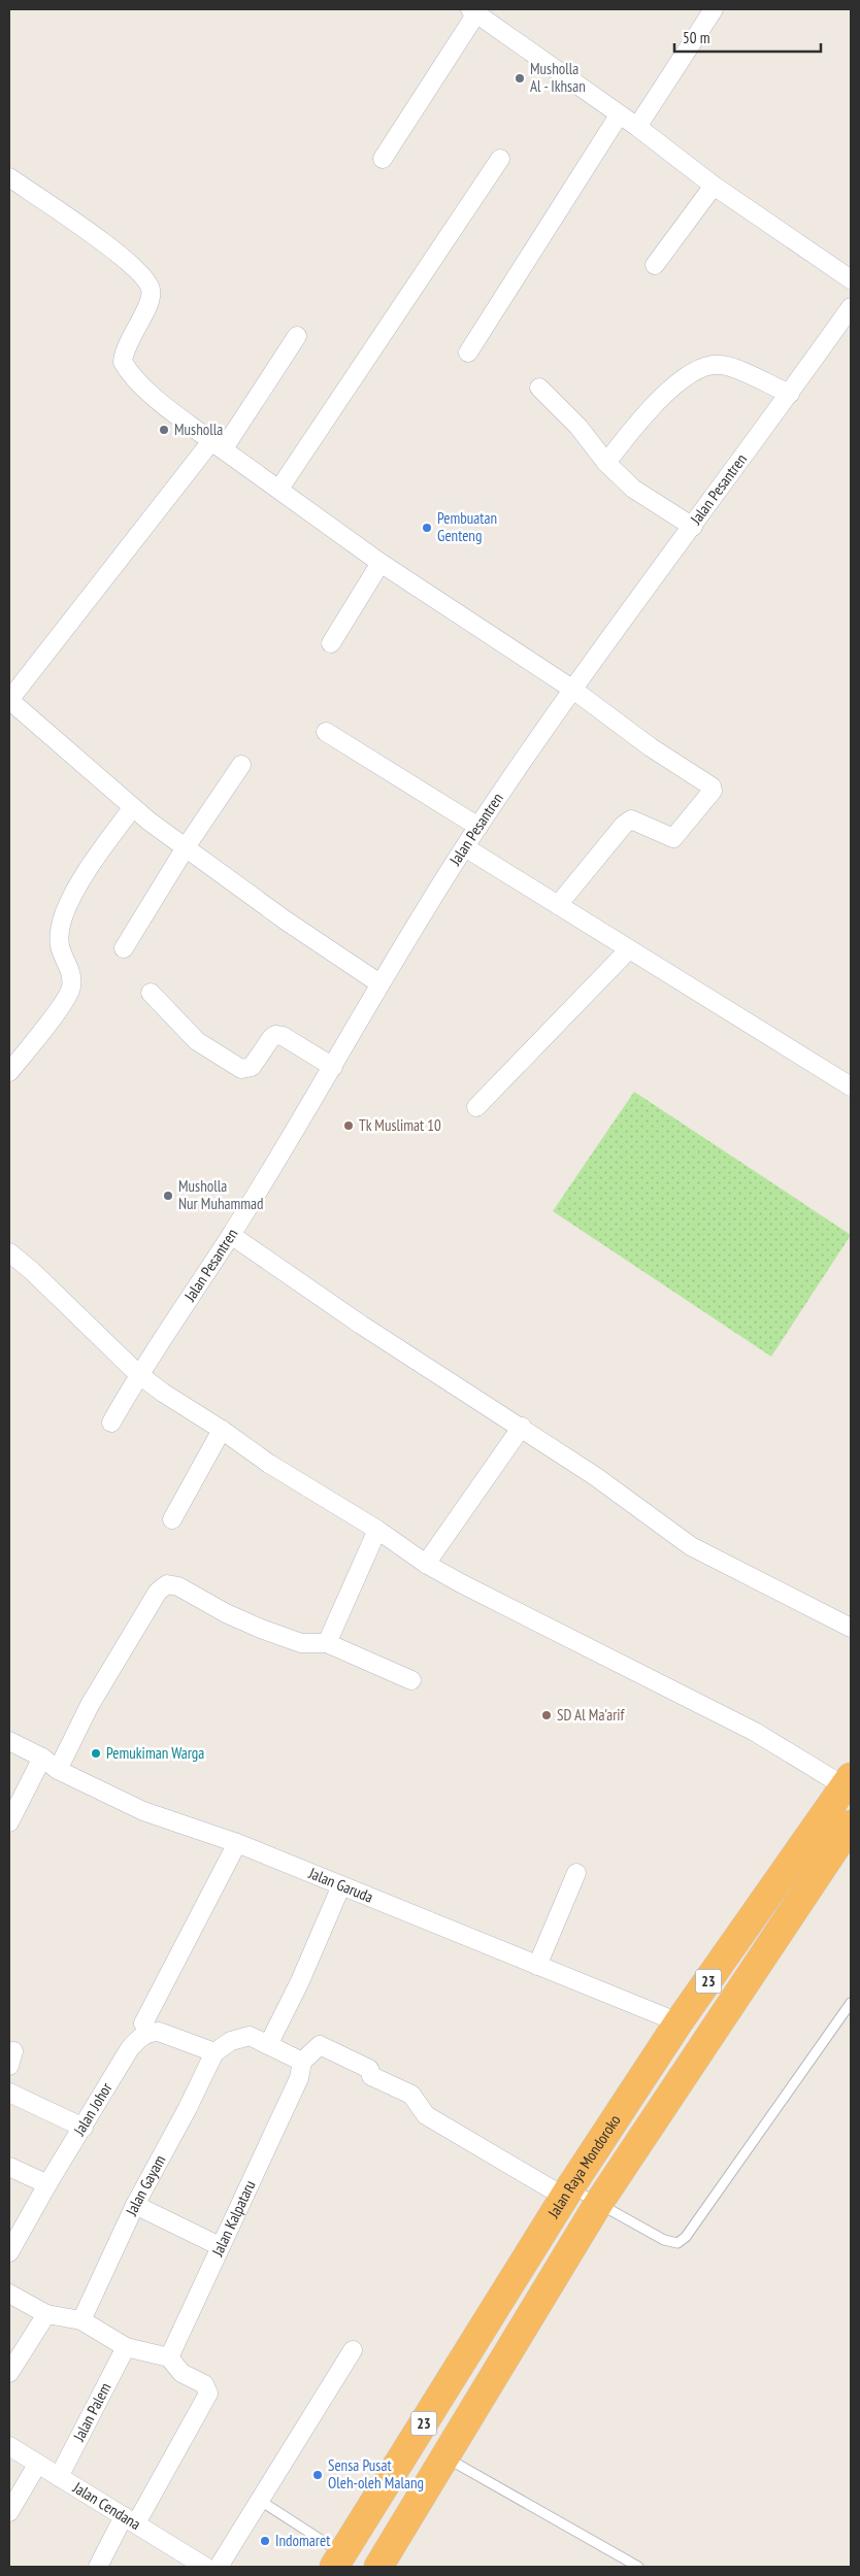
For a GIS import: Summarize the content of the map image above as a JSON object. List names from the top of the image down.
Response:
{
  "streets": {
    "highway": ["23", "Jalan Raya Mondoroko"],
    "street": [
      "Jalan Pesantren",
      "Jalan Garuda",
      "Jalan Johor",
      "Jalan Gayam",
      "Jalan Kalpataru",
      "Jalan Palem",
      "Jalan Cendana"
    ]
  },
  "crossings": [
    ["Jalan Garuda", "Jalan Raya Mondoroko"],
    ["Jalan Johor", "Jalan Gayam"],
    ["Jalan Palem", "Jalan Cendana"]
  ],
  "places": [
    "Musholla Al - Ikhsan",
    "Musholla",
    "Pembuatan Genteng",
    "Tk Muslimat 10",
    "Musholla Nur Muhammad",
    "SD Al Ma'arif",
    "Pemukiman Warga",
    "Sensa Pusat Oleh-oleh Malang",
    "Indomaret"
  ],
  "scale_bar": "50 m"
}
